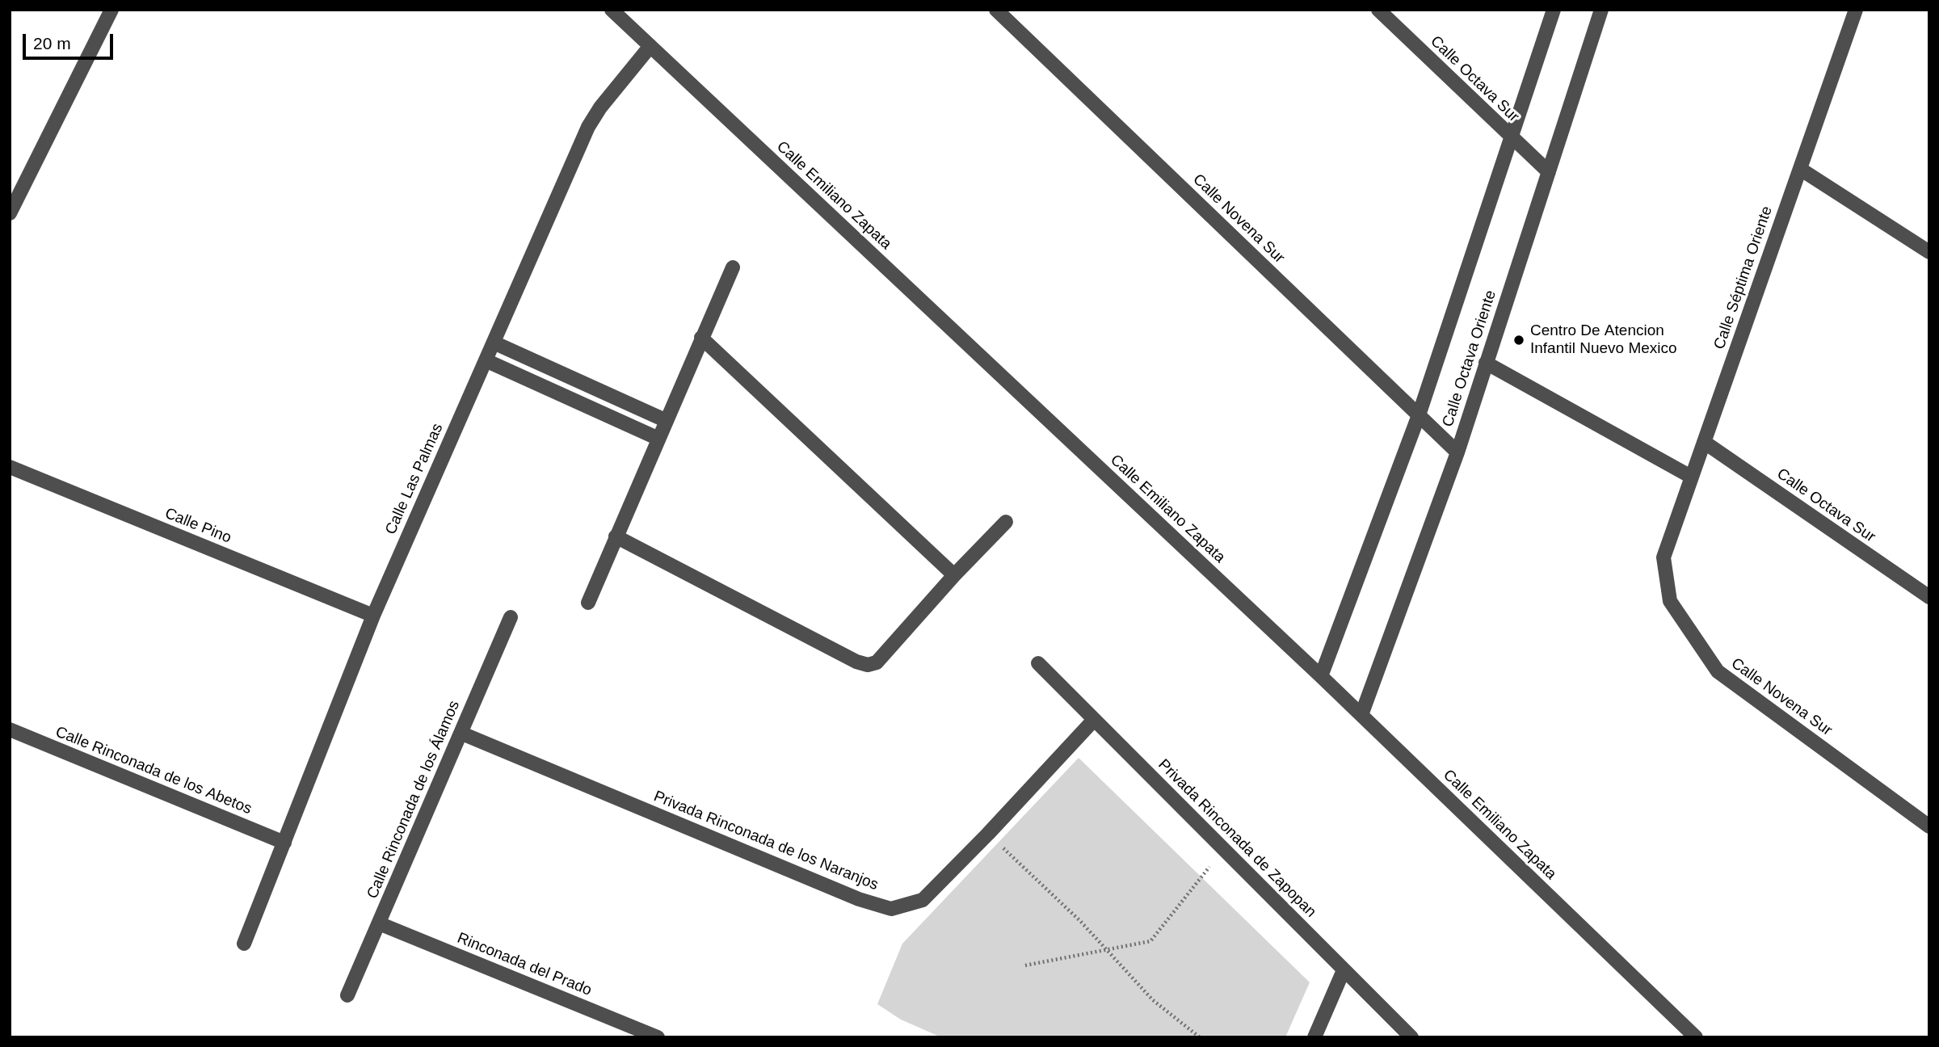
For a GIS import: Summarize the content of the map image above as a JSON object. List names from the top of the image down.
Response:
{
  "streets": {
    "street": [
      "Calle Octava Sur",
      "Calle Emiliano Zapata",
      "Calle Novena Sur",
      "Calle Séptima Oriente",
      "Calle Octava Oriente",
      "Calle Las Palmas",
      "Calle Pino",
      "Calle Rinconada de los Abetos",
      "Calle Rinconada de los Álamos",
      "Privada Rinconada de Zapopan",
      "Privada Rinconada de los Naranjos",
      "Rinconada del Prado"
    ]
  },
  "crossings": [
    ["Calle Octava Sur", "Calle Séptima Oriente"],
    ["Calle Octava Sur", "Calle Octava Oriente"],
    ["Calle Emiliano Zapata", "Calle Octava Oriente"],
    ["Calle Emiliano Zapata", "Calle Las Palmas"],
    ["Calle Novena Sur", "Calle Séptima Oriente"],
    ["Calle Novena Sur", "Calle Octava Oriente"],
    ["Calle Las Palmas", "Calle Pino"],
    ["Calle Las Palmas", "Calle Rinconada de los Abetos"],
    ["Calle Rinconada de los Álamos", "Privada Rinconada de los Naranjos"],
    ["Calle Rinconada de los Álamos", "Rinconada del Prado"],
    ["Privada Rinconada de Zapopan", "Privada Rinconada de los Naranjos"]
  ],
  "places": ["Centro De Atencion Infantil Nuevo Mexico"],
  "scale_bar": "20 m"
}
